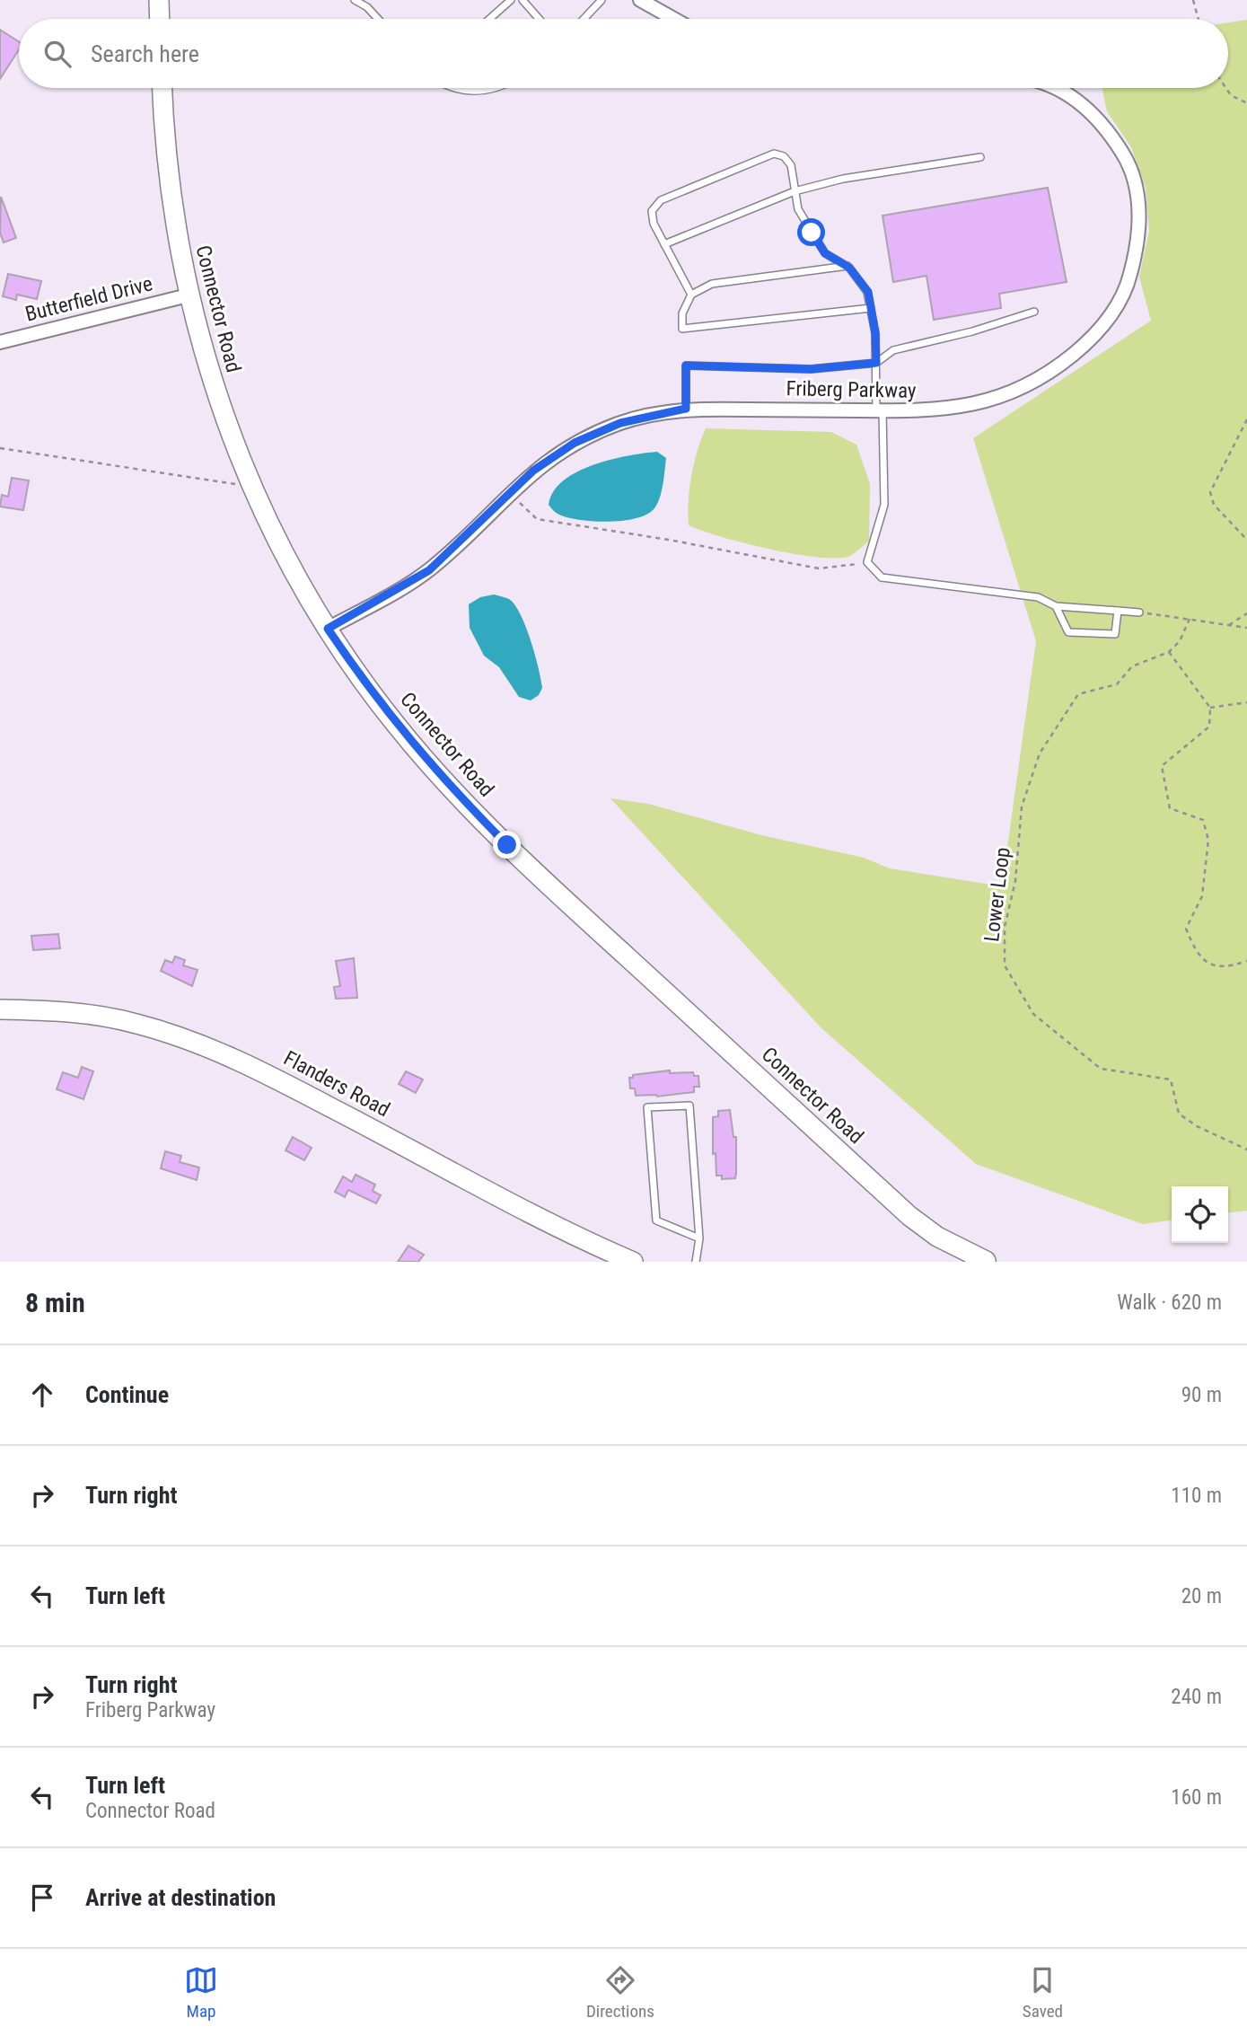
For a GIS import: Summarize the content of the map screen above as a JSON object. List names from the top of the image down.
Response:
{
  "streets": {
    "street": [
      "Butterfield Drive",
      "Connector Road",
      "Friberg Parkway",
      "Flanders Road"
    ],
    "path": ["Lower Loop"]
  },
  "crossings": [
    ["Butterfield Drive", "Connector Road"],
    ["Connector Road", "Friberg Parkway"]
  ],
  "page": {
    "search": "Search here",
    "heading": ["8 min", "Walk · 620 m"],
    "list": [
      ["Continue", "90 m"],
      ["Turn right", "110 m"],
      ["Turn left", "20 m"],
      ["Turn right", "Friberg Parkway", "240 m"],
      ["Turn left", "Connector Road", "160 m"],
      "Arrive at destination"
    ],
    "nav": ["Map", "Directions", "Saved"]
  }
}
